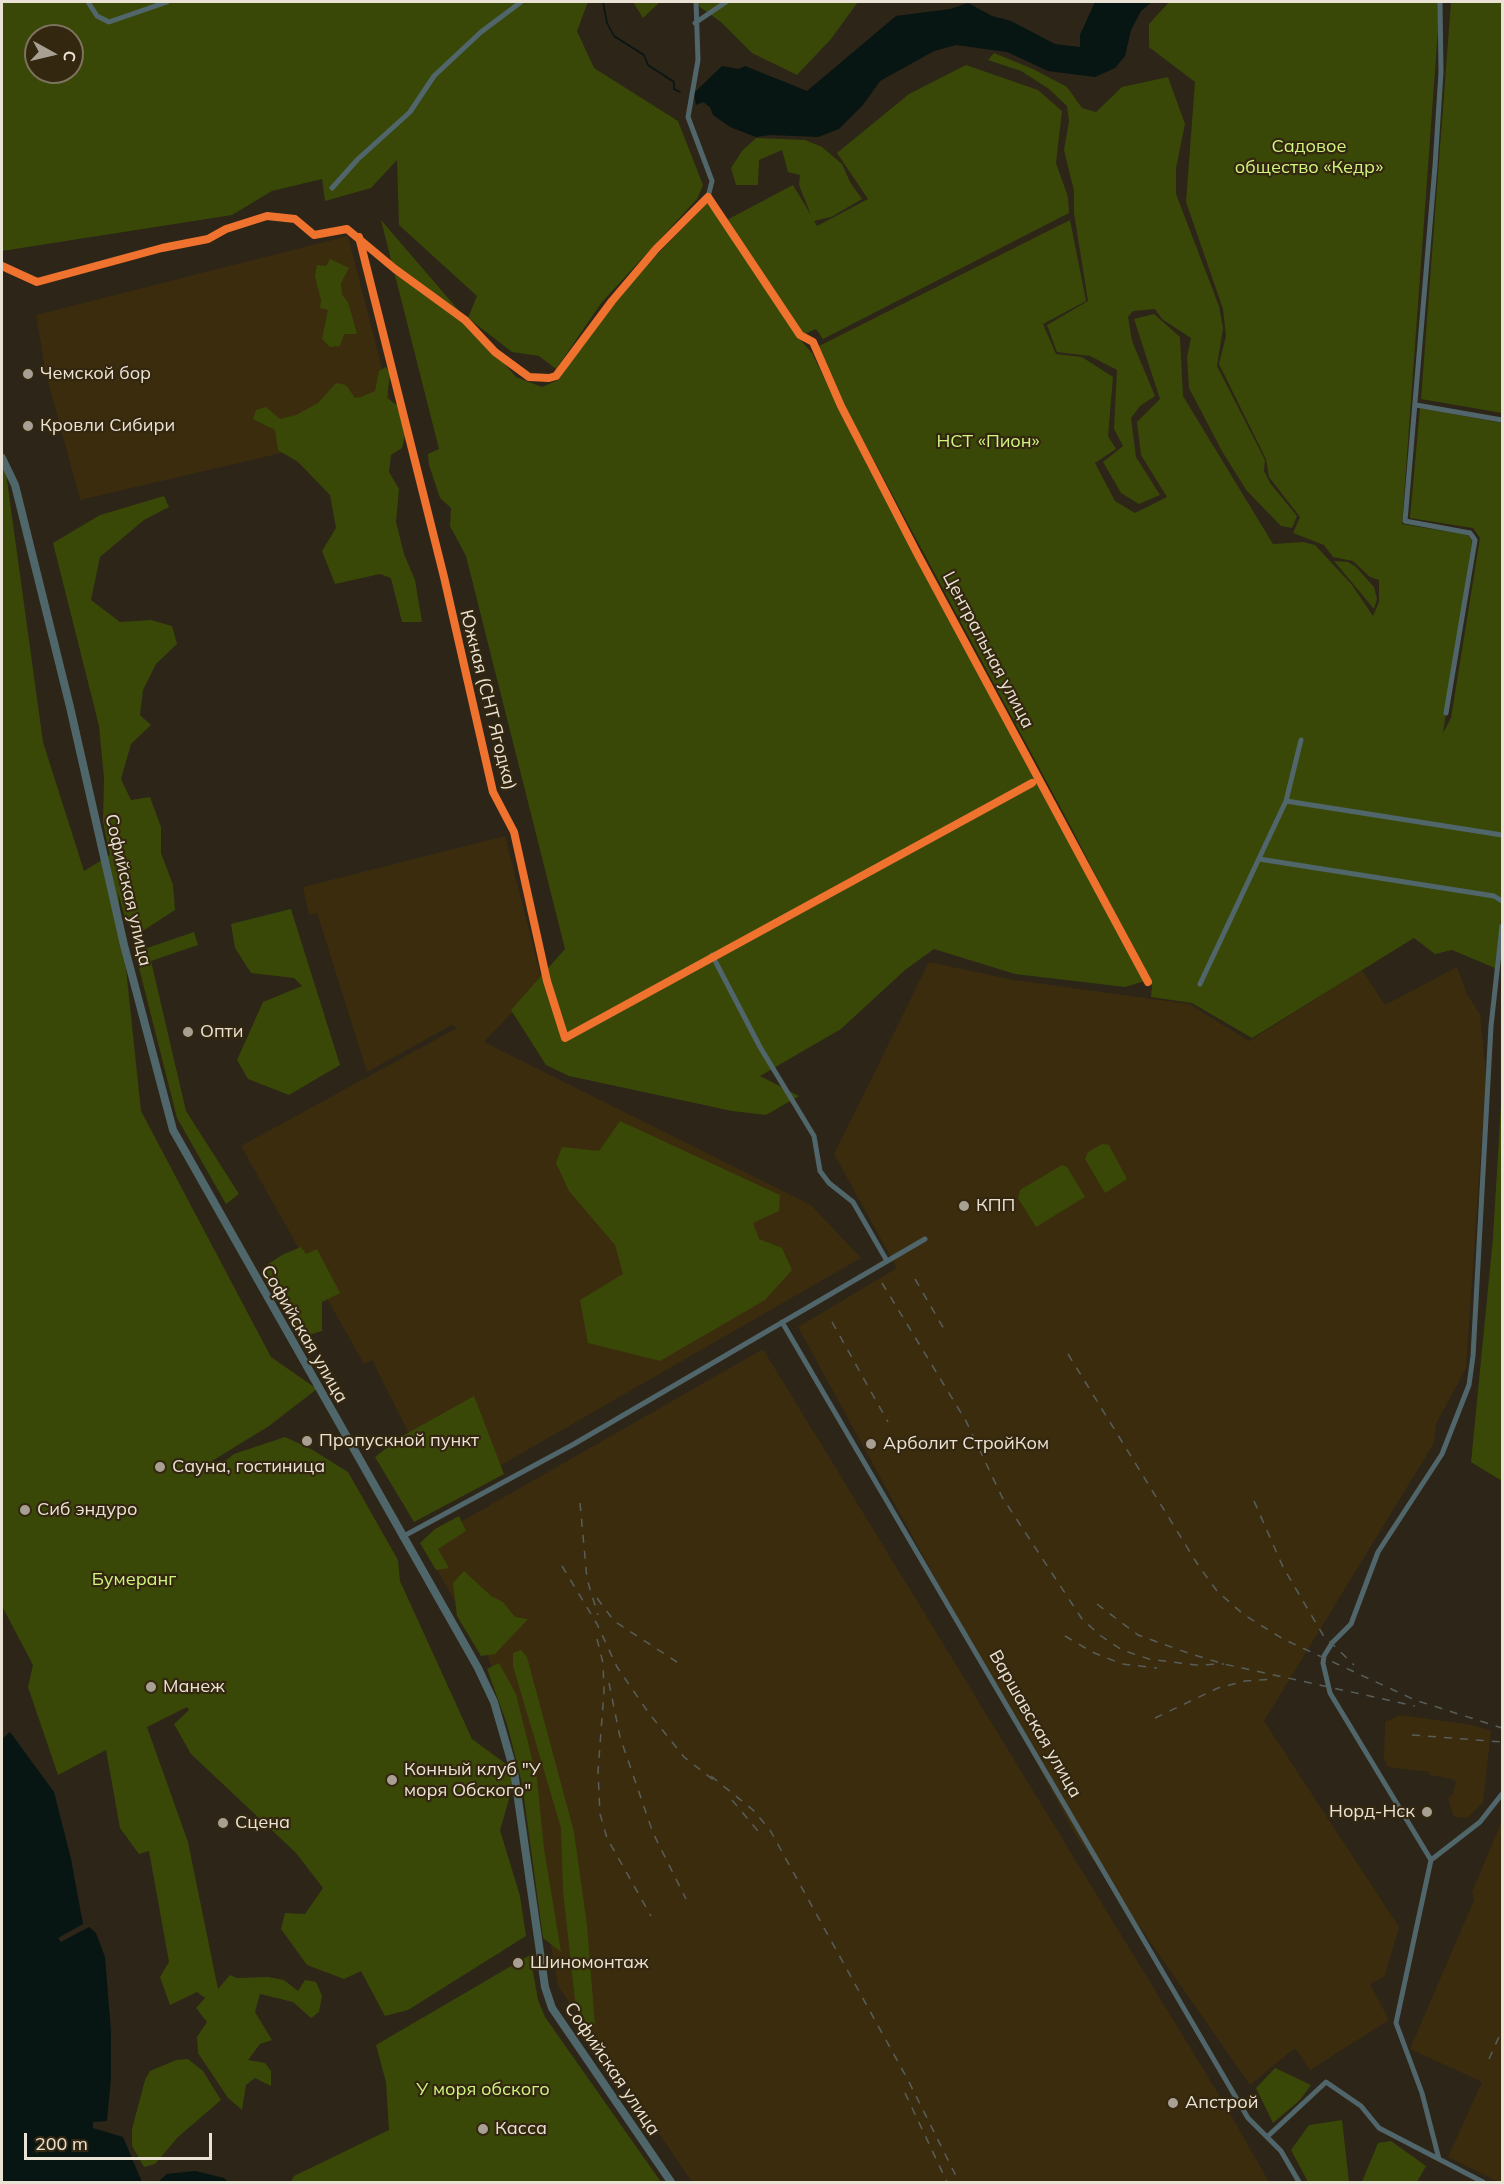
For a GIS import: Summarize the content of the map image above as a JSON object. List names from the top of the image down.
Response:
{
  "streets": {
    "main road": ["Софийская улица"],
    "street": ["Центральная улица", "Южная (СНТ Ягодка)", "Варшавская улица"]
  },
  "parks": [
    "Садовое общество «Кедр»",
    "НСТ «Пион»",
    "Бумеранг",
    "У моря обского"
  ],
  "places": [
    "Чемской бор",
    "Кровли Сибири",
    "Опти",
    "КПП",
    "Пропускной пункт",
    "Арболит СтройКом",
    "Сауна, гостиница",
    "Сиб эндуро",
    "Манеж",
    "Конный клуб \"У моря Обского\"",
    "Норд-Нск",
    "Сцена",
    "Шиномонтаж",
    "Апстрой",
    "Касса"
  ],
  "scale_bar": "200 m",
  "north": "right"
}
